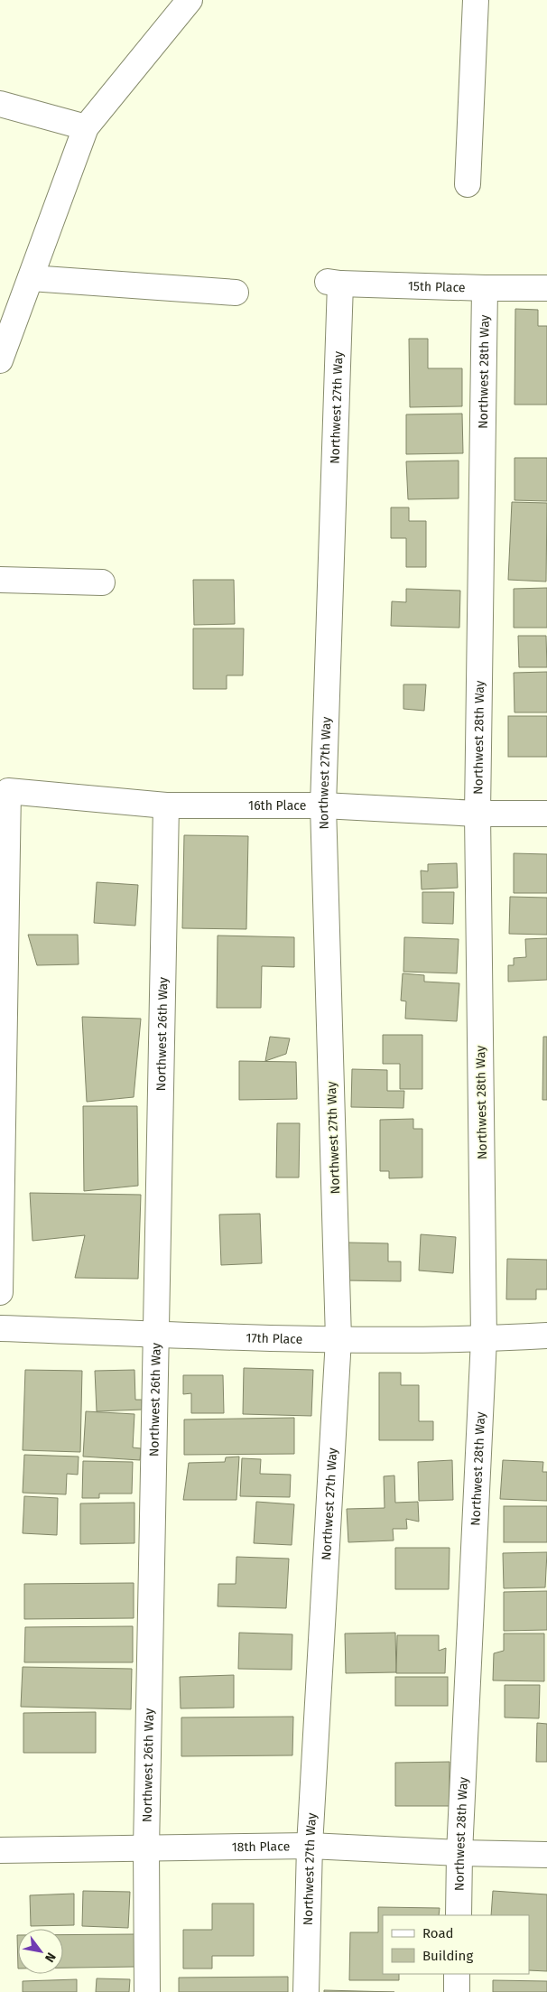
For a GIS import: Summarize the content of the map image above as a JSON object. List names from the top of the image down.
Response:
{
  "streets": {
    "street": [
      "15th Place",
      "Northwest 28th Way",
      "Northwest 27th Way",
      "16th Place",
      "Northwest 26th Way",
      "17th Place",
      "18th Place"
    ]
  },
  "crossings": [
    ["15th Place", "Northwest 28th Way"],
    ["15th Place", "Northwest 27th Way"],
    ["Northwest 28th Way", "16th Place"],
    ["Northwest 28th Way", "17th Place"],
    ["Northwest 28th Way", "18th Place"],
    ["Northwest 27th Way", "16th Place"],
    ["Northwest 27th Way", "17th Place"],
    ["Northwest 27th Way", "18th Place"],
    ["16th Place", "Northwest 26th Way"],
    ["Northwest 26th Way", "17th Place"],
    ["Northwest 26th Way", "18th Place"]
  ],
  "legend": ["Road", "Building"],
  "north": "bottom right"
}
